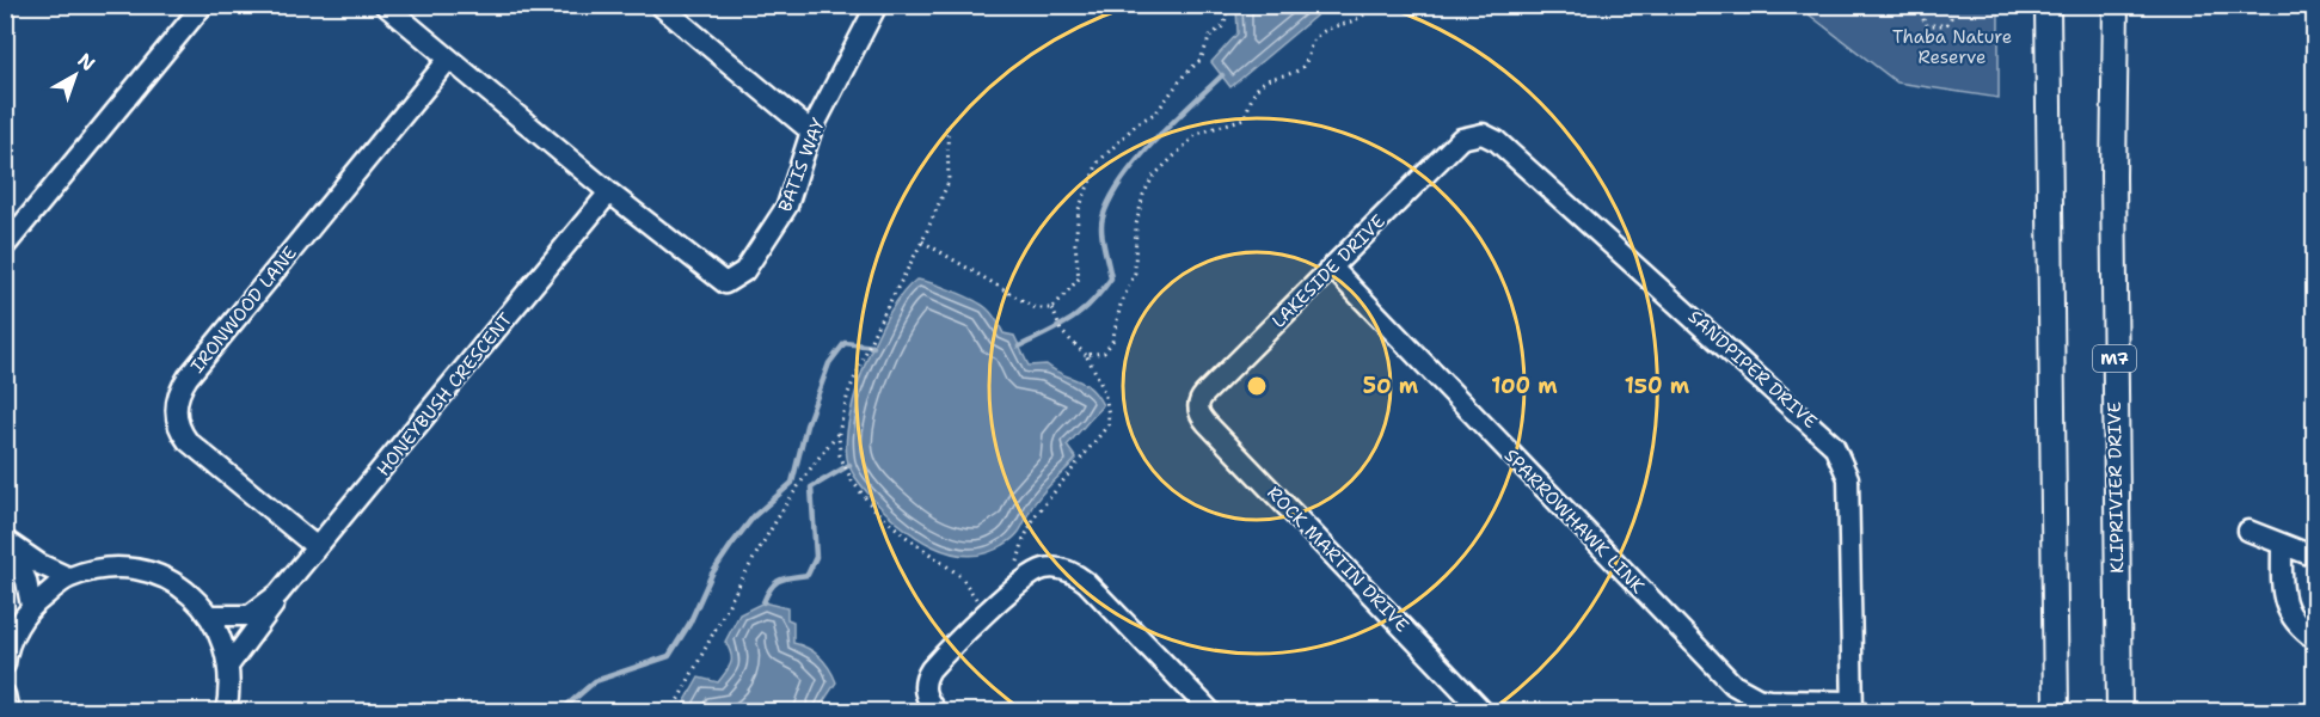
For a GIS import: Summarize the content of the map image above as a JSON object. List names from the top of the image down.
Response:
{
  "streets": {
    "main road": ["M7", "KLIPRIVIER DRIVE"],
    "street": [
      "BATIS WAY",
      "LAKESIDE DRIVE",
      "IRONWOOD LANE",
      "SANDPIPER DRIVE",
      "HONEYBUSH CRESCENT",
      "SPARROWHAWK LINK",
      "ROCK MARTIN DRIVE"
    ]
  },
  "crossings": [
    ["BATIS WAY", "HONEYBUSH CRESCENT"],
    ["LAKESIDE DRIVE", "SANDPIPER DRIVE"],
    ["LAKESIDE DRIVE", "SPARROWHAWK LINK"],
    ["LAKESIDE DRIVE", "ROCK MARTIN DRIVE"],
    ["IRONWOOD LANE", "HONEYBUSH CRESCENT"],
    ["SANDPIPER DRIVE", "SPARROWHAWK LINK"]
  ],
  "parks": ["Thaba Nature Reserve"],
  "north": "top right",
  "rings": ["50 m", "100 m", "150 m"]
}
